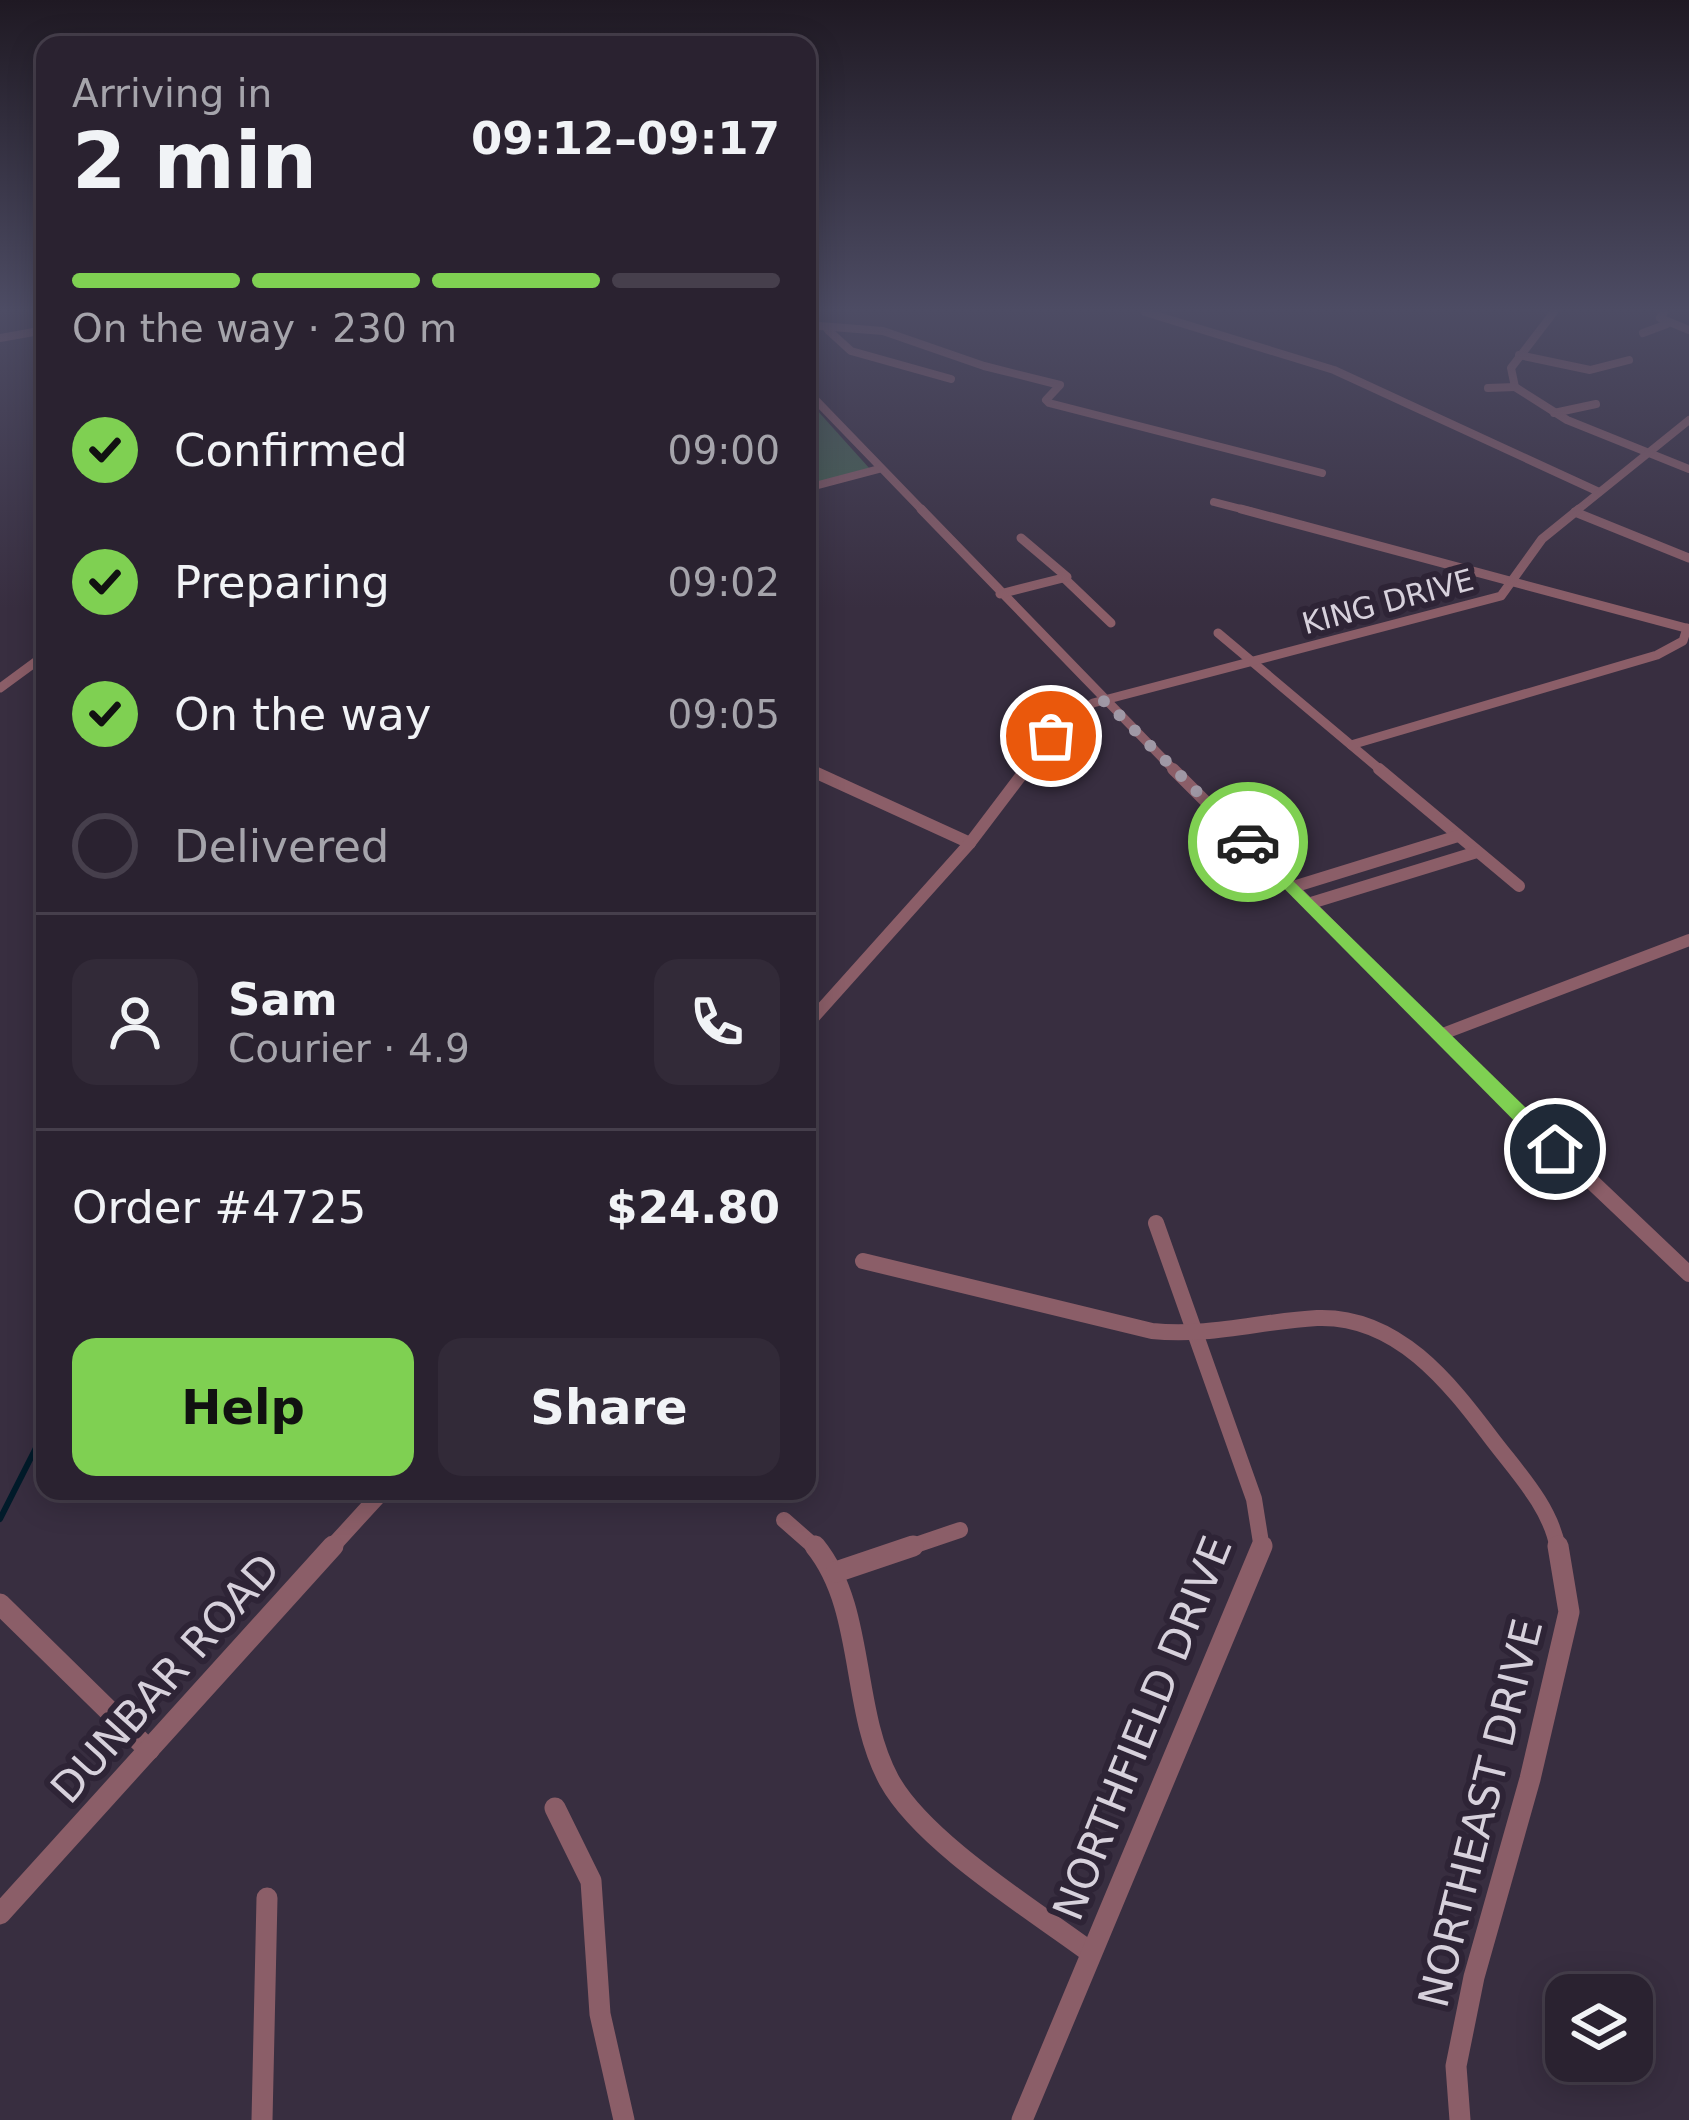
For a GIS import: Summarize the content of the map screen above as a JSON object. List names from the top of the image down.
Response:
{
  "streets": {
    "street": [
      "KING DRIVE",
      "DUNBAR ROAD",
      "NORTHFIELD DRIVE",
      "NORTHEAST DRIVE"
    ]
  },
  "crossings": [
    ["NORTHFIELD DRIVE", "NORTHEAST DRIVE"]
  ],
  "page": {
    "heading": ["2 min", "Arriving in", "09:12–09:17"],
    "panel": [
      "Sam",
      "Courier · 4.9",
      "Order #4725",
      "$24.80"
    ],
    "bar": "On the way · 230 m",
    "list": [
      ["Confirmed", "09:00"],
      ["Preparing", "09:02"],
      ["On the way", "09:05"],
      "Delivered"
    ],
    "buttons": ["Help", "Share"]
  }
}
